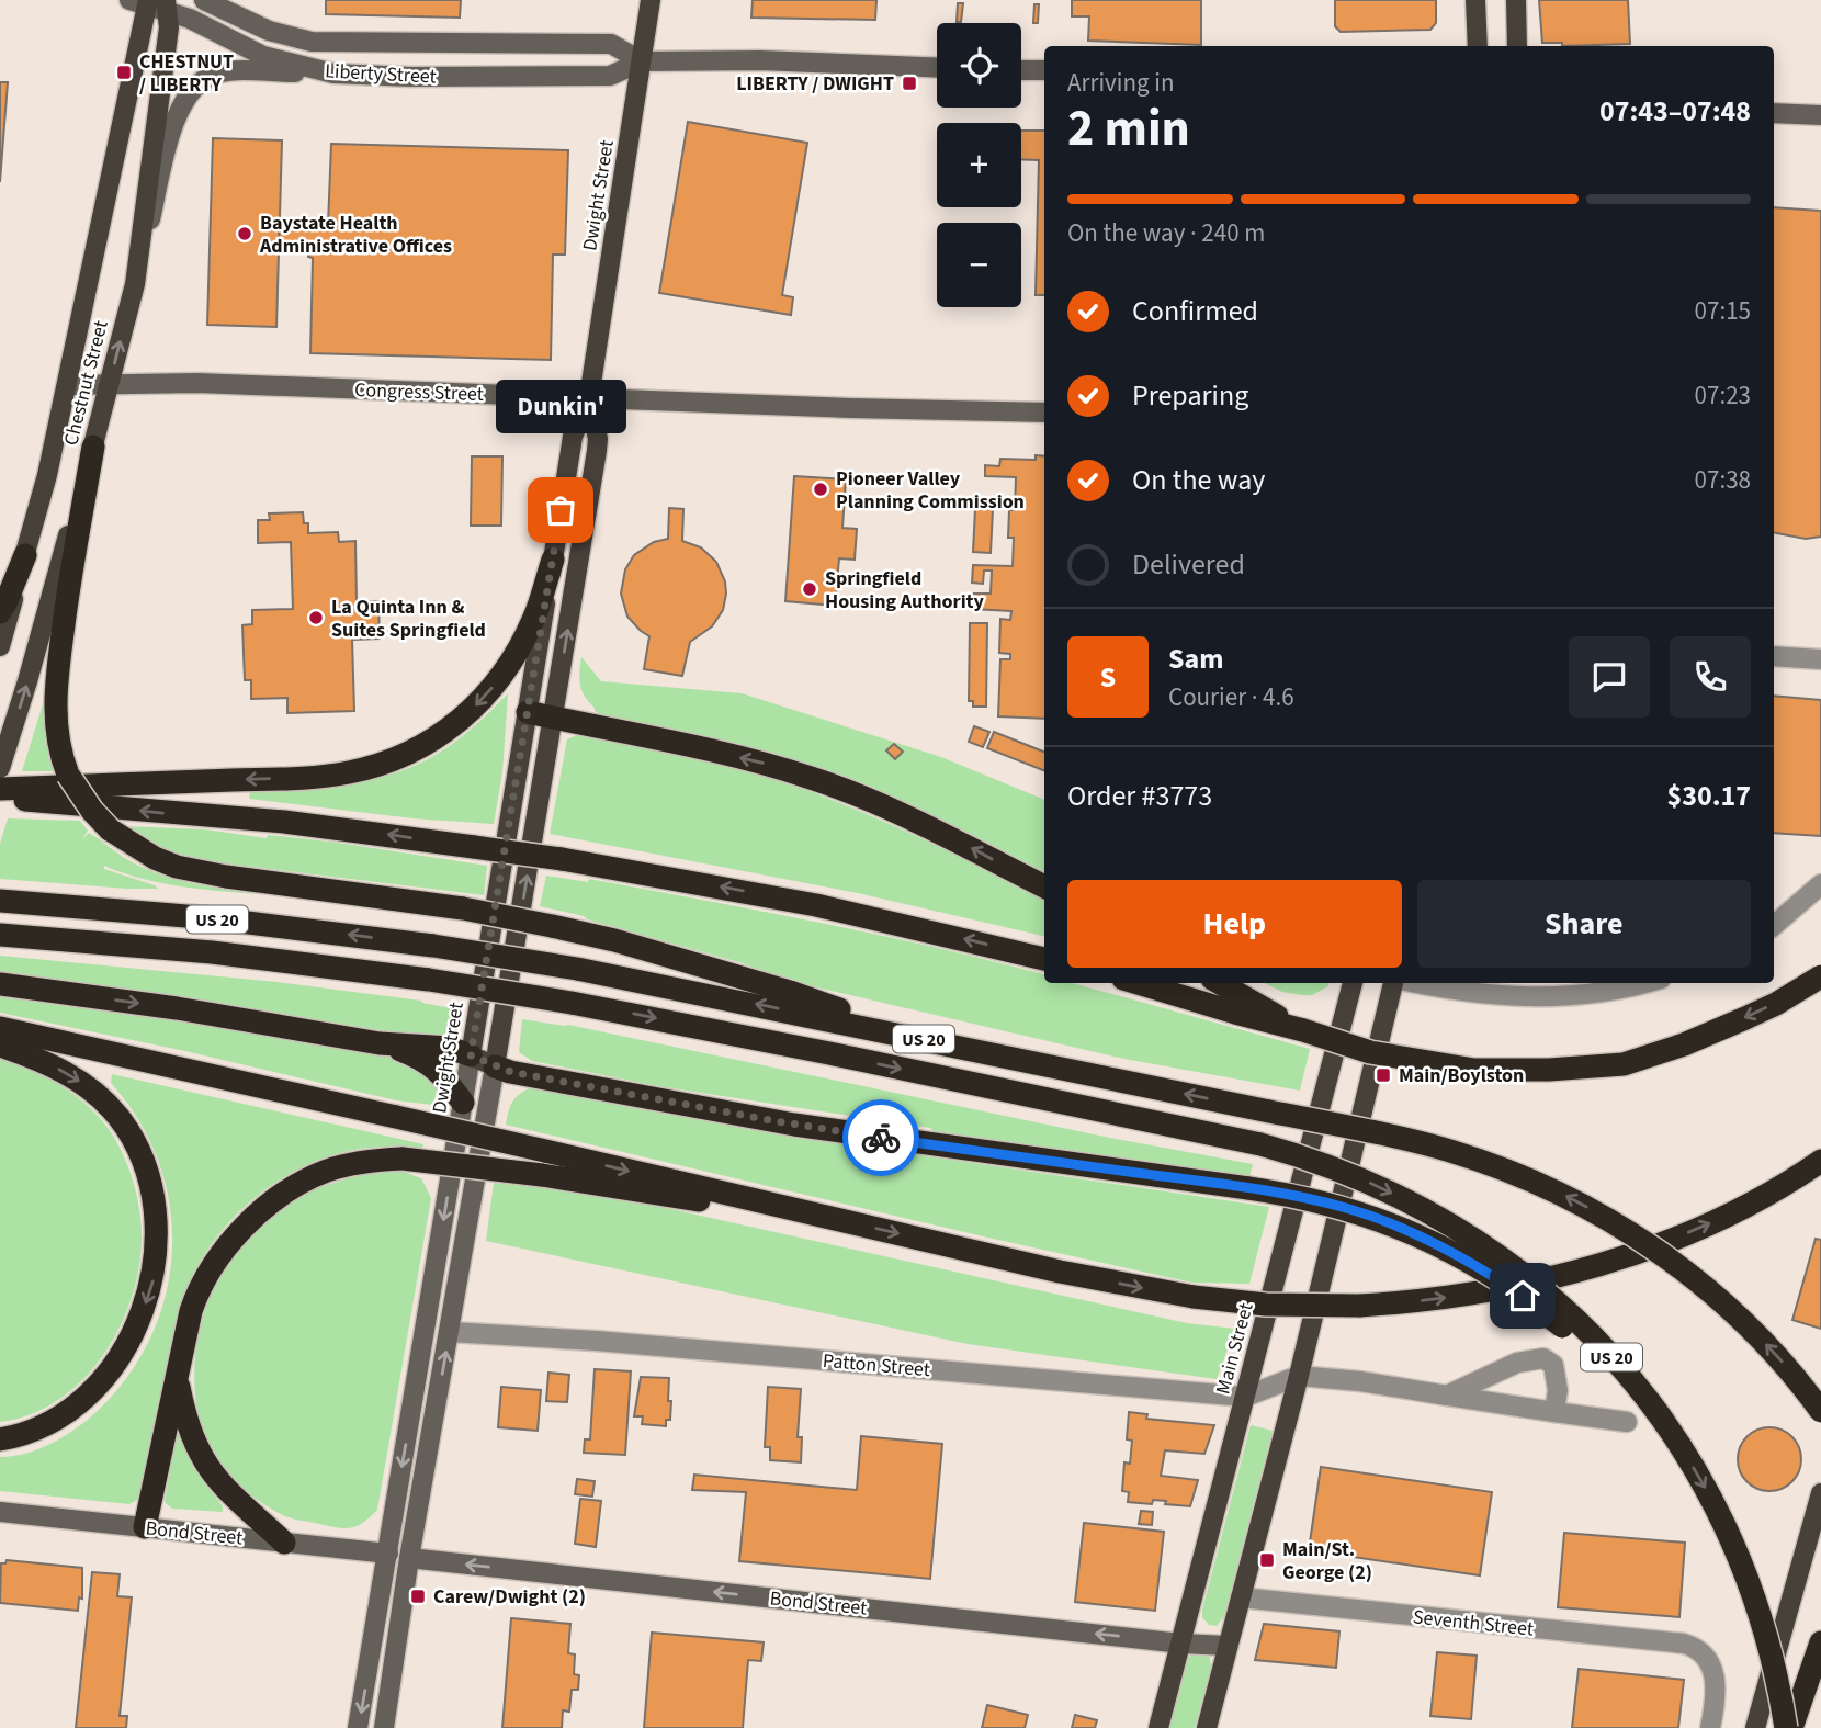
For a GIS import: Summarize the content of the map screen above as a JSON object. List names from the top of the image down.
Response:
{
  "streets": {
    "highway": ["US 20"],
    "main road": [
      "Liberty Street",
      "Dwight Street",
      "Chestnut Street",
      "Congress Street",
      "Main Street",
      "Bond Street"
    ],
    "street": ["Patton Street", "Seventh Street"]
  },
  "crossings": [
    ["Liberty Street", "Dwight Street"],
    ["Liberty Street", "Chestnut Street"],
    ["Dwight Street", "Congress Street"],
    ["Dwight Street", "Patton Street"],
    ["Dwight Street", "Bond Street"],
    ["Chestnut Street", "Congress Street"],
    ["Main Street", "Patton Street"],
    ["Main Street", "Bond Street"]
  ],
  "one_way": ["Bond Street"],
  "places": {
    "transit": [
      "CHESTNUT / LIBERTY",
      "LIBERTY / DWIGHT",
      "Main/Boylston",
      "Main/St. George (2)",
      "Carew/Dwight (2)"
    ],
    "other": [
      "Baystate Health Administrative Offices",
      "Pioneer Valley Planning Commission",
      "Dunkin'",
      "Springfield Housing Authority",
      "La Quinta Inn & Suites Springfield"
    ]
  },
  "page": {
    "map_buttons": ["+", "−"],
    "heading": ["2 min", "Arriving in", "07:43–07:48"],
    "panel": [
      "Sam",
      "Courier · 4.6",
      "Order #3773",
      "$30.17"
    ],
    "bar": "On the way · 240 m",
    "list": [
      ["Confirmed", "07:15"],
      ["Preparing", "07:23"],
      ["On the way", "07:38"],
      "Delivered"
    ],
    "bubble": "Dunkin'",
    "round": "S",
    "buttons": ["Help", "Share"]
  }
}
